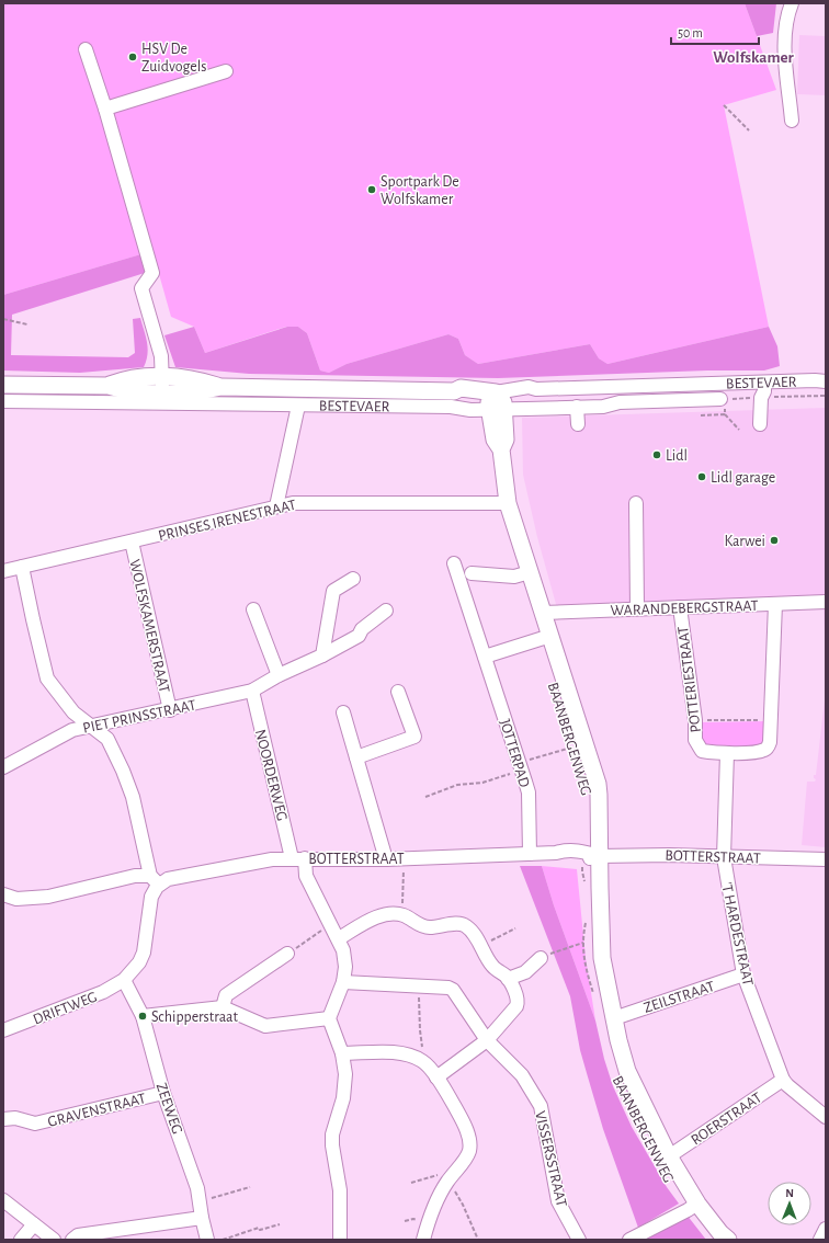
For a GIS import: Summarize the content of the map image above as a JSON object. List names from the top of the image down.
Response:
{
  "streets": {
    "main road": ["BESTEVAER", "BAANBERGENWEG"],
    "street": [
      "PRINSES IRENESTRAAT",
      "WARANDEBERGSTRAAT",
      "WOLFSKAMERSTRAAT",
      "POTTERIESTRAAT",
      "PIET PRINSSTRAAT",
      "JOTTERPAD",
      "NOORDERWEG",
      "BOTTERSTRAAT",
      "'T HARDESTRAAT",
      "ZEILSTRAAT",
      "DRIFTWEG",
      "ZEEWEG",
      "GRAVENSTRAAT",
      "ROERSTRAAT",
      "VISSERSSTRAAT"
    ]
  },
  "crossings": [
    ["BESTEVAER", "BAANBERGENWEG"],
    ["PRINSES IRENESTRAAT", "WOLFSKAMERSTRAAT"],
    ["PRINSES IRENESTRAAT", "BAANBERGENWEG"],
    ["WARANDEBERGSTRAAT", "POTTERIESTRAAT"],
    ["WARANDEBERGSTRAAT", "BAANBERGENWEG"],
    ["WOLFSKAMERSTRAAT", "PIET PRINSSTRAAT"],
    ["POTTERIESTRAAT", "'T HARDESTRAAT"],
    ["PIET PRINSSTRAAT", "NOORDERWEG"],
    ["BAANBERGENWEG", "BOTTERSTRAAT"],
    ["BAANBERGENWEG", "ZEILSTRAAT"],
    ["BAANBERGENWEG", "ROERSTRAAT"],
    ["JOTTERPAD", "BOTTERSTRAAT"],
    ["NOORDERWEG", "BOTTERSTRAAT"],
    ["NOORDERWEG", "VISSERSSTRAAT"],
    ["BOTTERSTRAAT", "'T HARDESTRAAT"],
    ["'T HARDESTRAAT", "ZEILSTRAAT"],
    ["'T HARDESTRAAT", "ROERSTRAAT"],
    ["DRIFTWEG", "ZEEWEG"],
    ["ZEEWEG", "GRAVENSTRAAT"]
  ],
  "districts": ["Wolfskamer"],
  "places": [
    "HSV De Zuidvogels",
    "Sportpark De Wolfskamer",
    "Lidl",
    "Lidl garage",
    "Karwei",
    "Schipperstraat"
  ],
  "scale_bar": "50 m",
  "north": "top"
}
